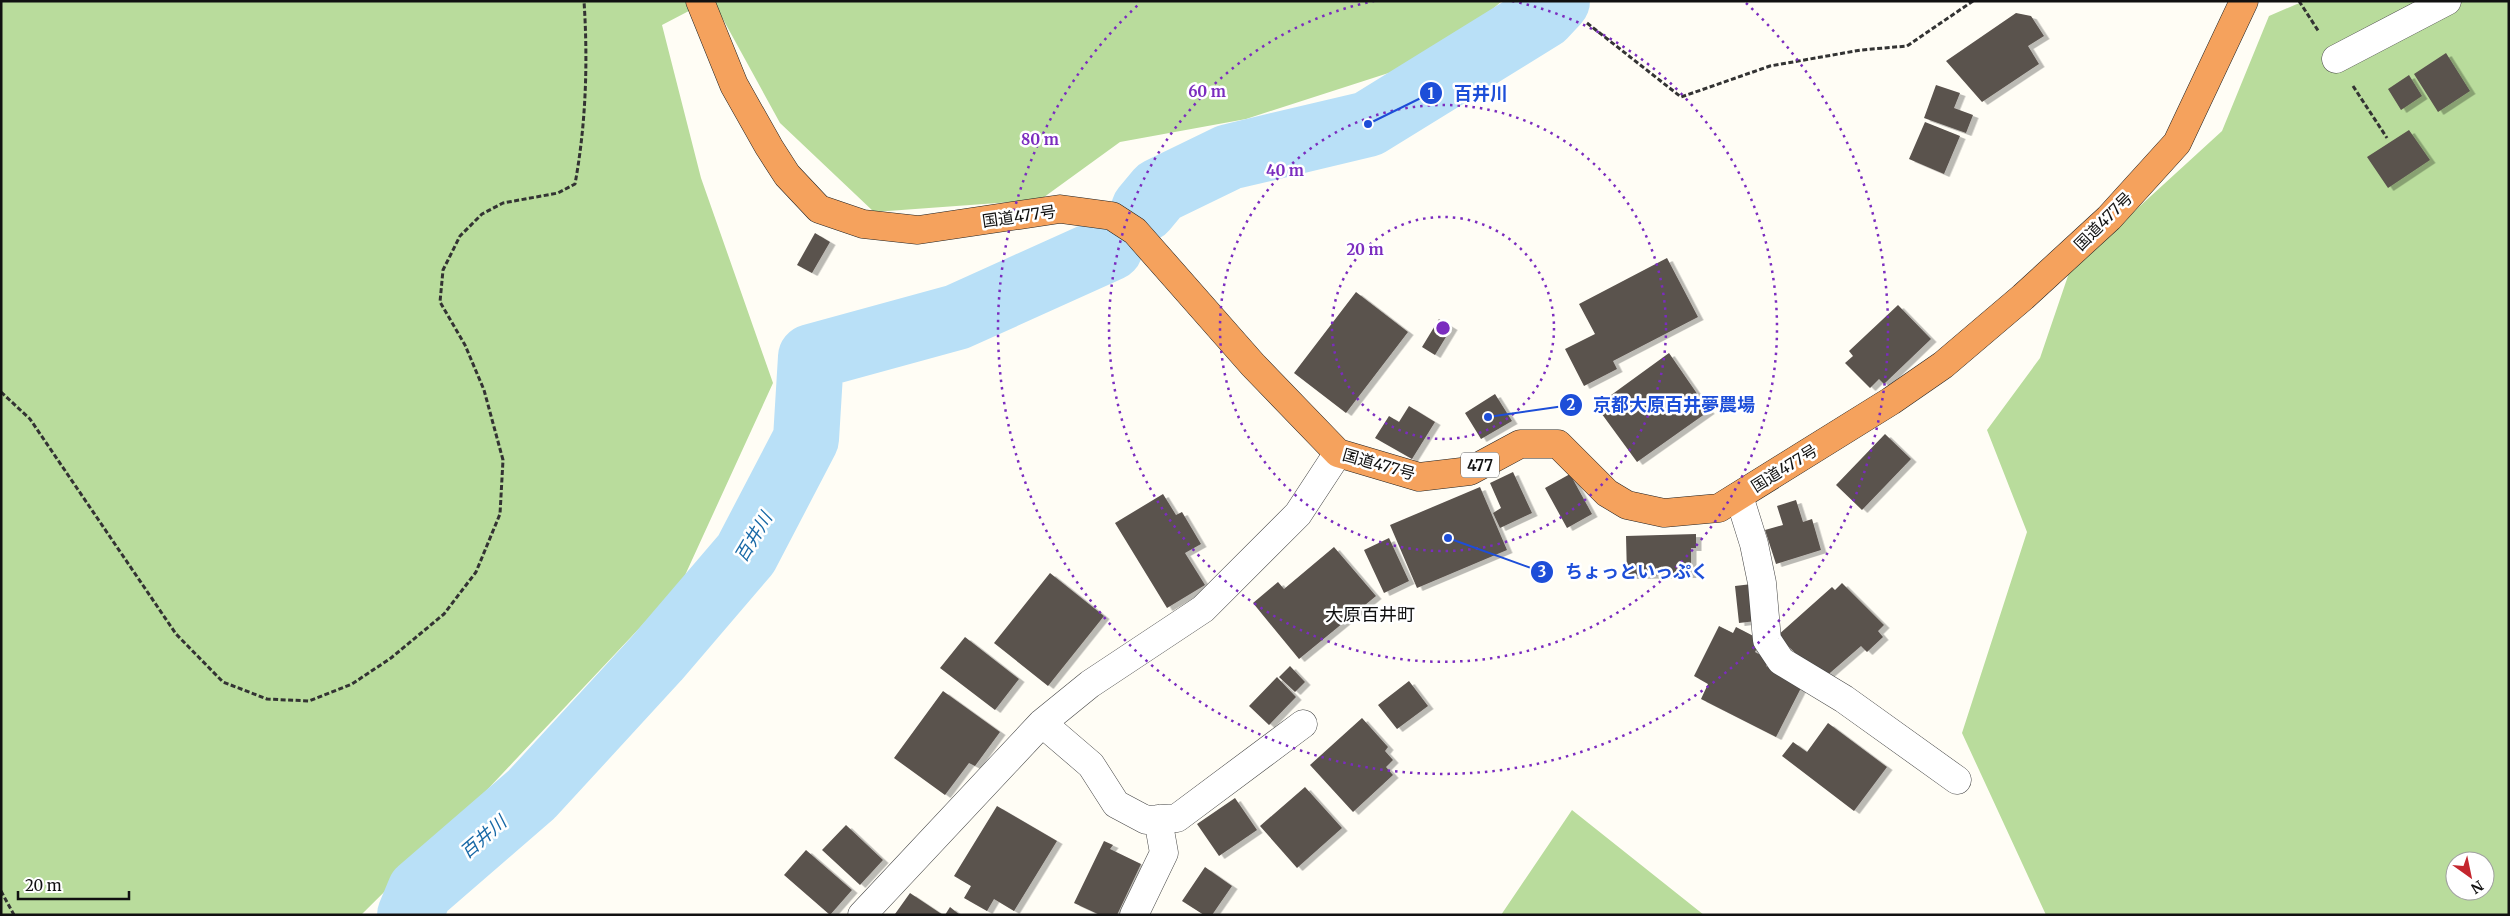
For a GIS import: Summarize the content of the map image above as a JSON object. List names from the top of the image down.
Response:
{
  "streets": {
    "highway": ["国道477号", "477"]
  },
  "districts": ["大原百井町"],
  "water": ["百井川"],
  "places": ["百井川", "京都大原百井夢農場", "ちょっといっぷく"],
  "scale_bar": "20 m",
  "north": "bottom right",
  "rings": [
    "60 m",
    "80 m",
    "40 m",
    "20 m"
  ]
}
